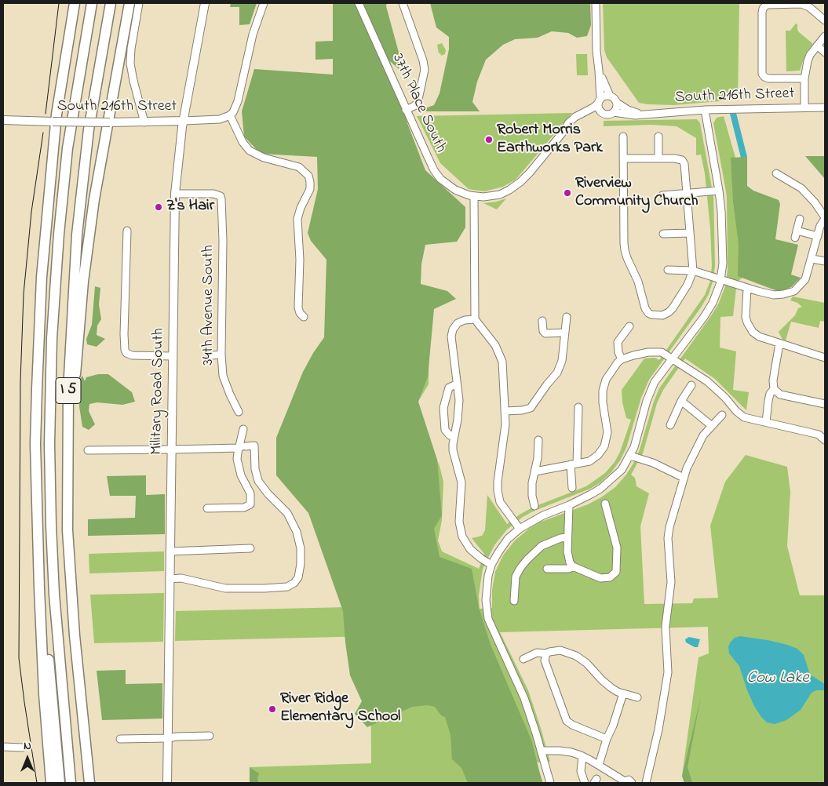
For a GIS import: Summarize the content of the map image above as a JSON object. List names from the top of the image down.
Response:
{
  "streets": {
    "highway": ["I 5"],
    "main road": ["South 216th Street", "Military Road South"],
    "street": ["37th Place South", "34th Avenue South"]
  },
  "crossings": [
    ["South 216th Street", "Military Road South"],
    ["34th Avenue South", "Military Road South"]
  ],
  "water": ["Cow Lake"],
  "places": [
    "Robert Morris Earthworks Park",
    "Riverview Community Church",
    "Z's Hair",
    "River Ridge Elementary School"
  ],
  "north": "top"
}
